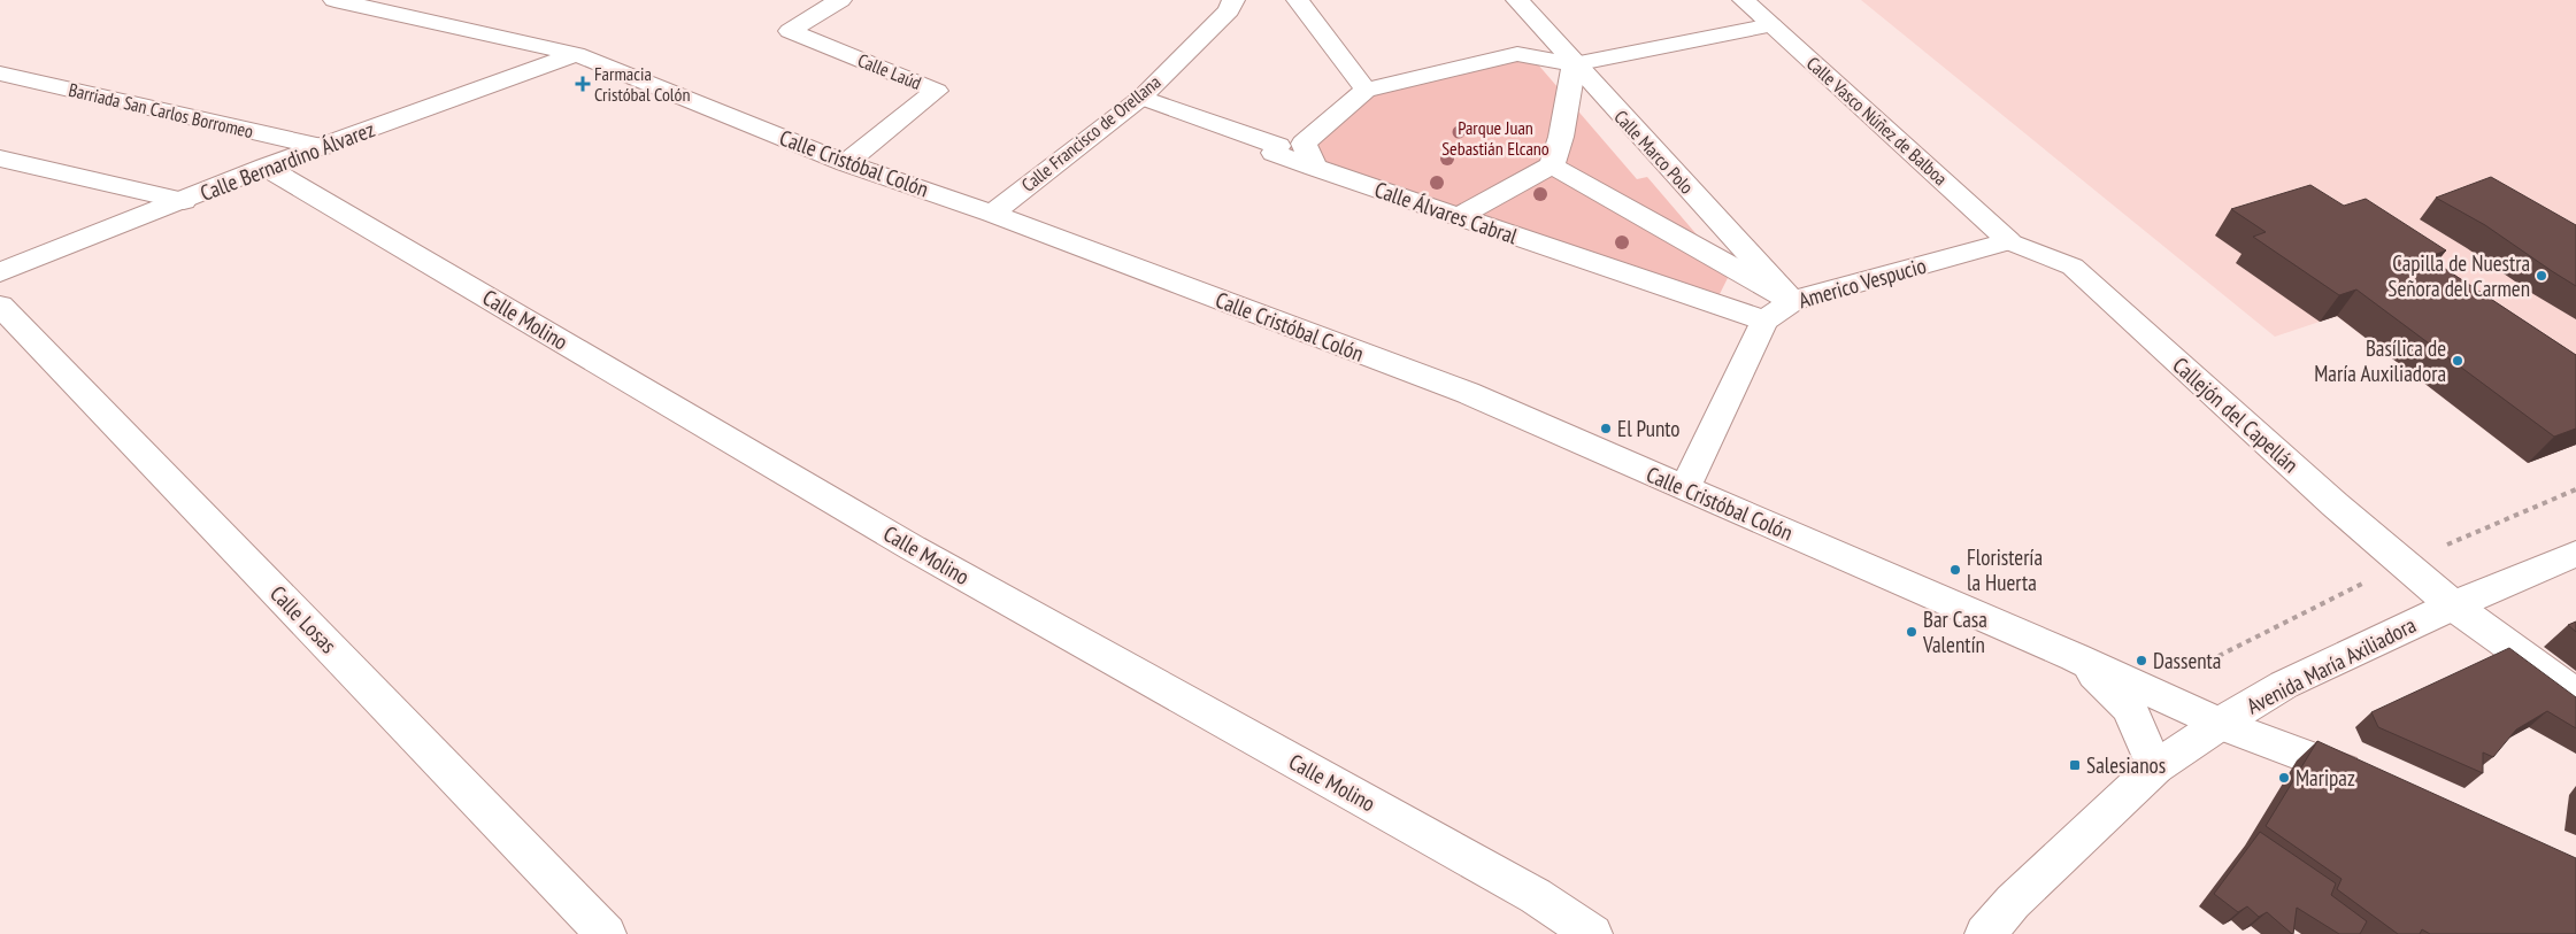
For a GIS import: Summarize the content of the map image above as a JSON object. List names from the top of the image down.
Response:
{
  "streets": {
    "street": [
      "Calle Laúd",
      "Barriada San Carlos Borromeo",
      "Calle Vasco Núñez de Balboa",
      "Calle Francisco de Orellana",
      "Calle Marco Polo",
      "Calle Bernardino Álvarez",
      "Calle Cristóbal Colón",
      "Calle Álvares Cabral",
      "Americo Vespucio",
      "Calle Molino",
      "Callejón del Capellán",
      "Calle Losas",
      "Avenida María Axiliadora"
    ]
  },
  "crossings": [
    ["Calle Laúd", "Calle Cristóbal Colón"],
    ["Barriada San Carlos Borromeo", "Calle Bernardino Álvarez"],
    ["Calle Vasco Núñez de Balboa", "Americo Vespucio"],
    ["Calle Vasco Núñez de Balboa", "Callejón del Capellán"],
    ["Calle Francisco de Orellana", "Calle Cristóbal Colón"],
    ["Calle Francisco de Orellana", "Calle Álvares Cabral"],
    ["Calle Marco Polo", "Americo Vespucio"],
    ["Calle Bernardino Álvarez", "Calle Cristóbal Colón"],
    ["Calle Bernardino Álvarez", "Calle Molino"],
    ["Calle Cristóbal Colón", "Americo Vespucio"],
    ["Calle Cristóbal Colón", "Avenida María Axiliadora"],
    ["Calle Álvares Cabral", "Americo Vespucio"],
    ["Americo Vespucio", "Callejón del Capellán"],
    ["Callejón del Capellán", "Avenida María Axiliadora"]
  ],
  "parks": ["Parque Juan Sebastián Elcano"],
  "places": {
    "health": ["Farmacia Cristóbal Colón"],
    "other": [
      "Capilla de Nuestra Señora del Carmen",
      "Basílica de María Auxiliadora",
      "El Punto",
      "Floristería la Huerta",
      "Bar Casa Valentín",
      "Dassenta",
      "Maripaz"
    ],
    "transit": ["Salesianos"]
  }
}
